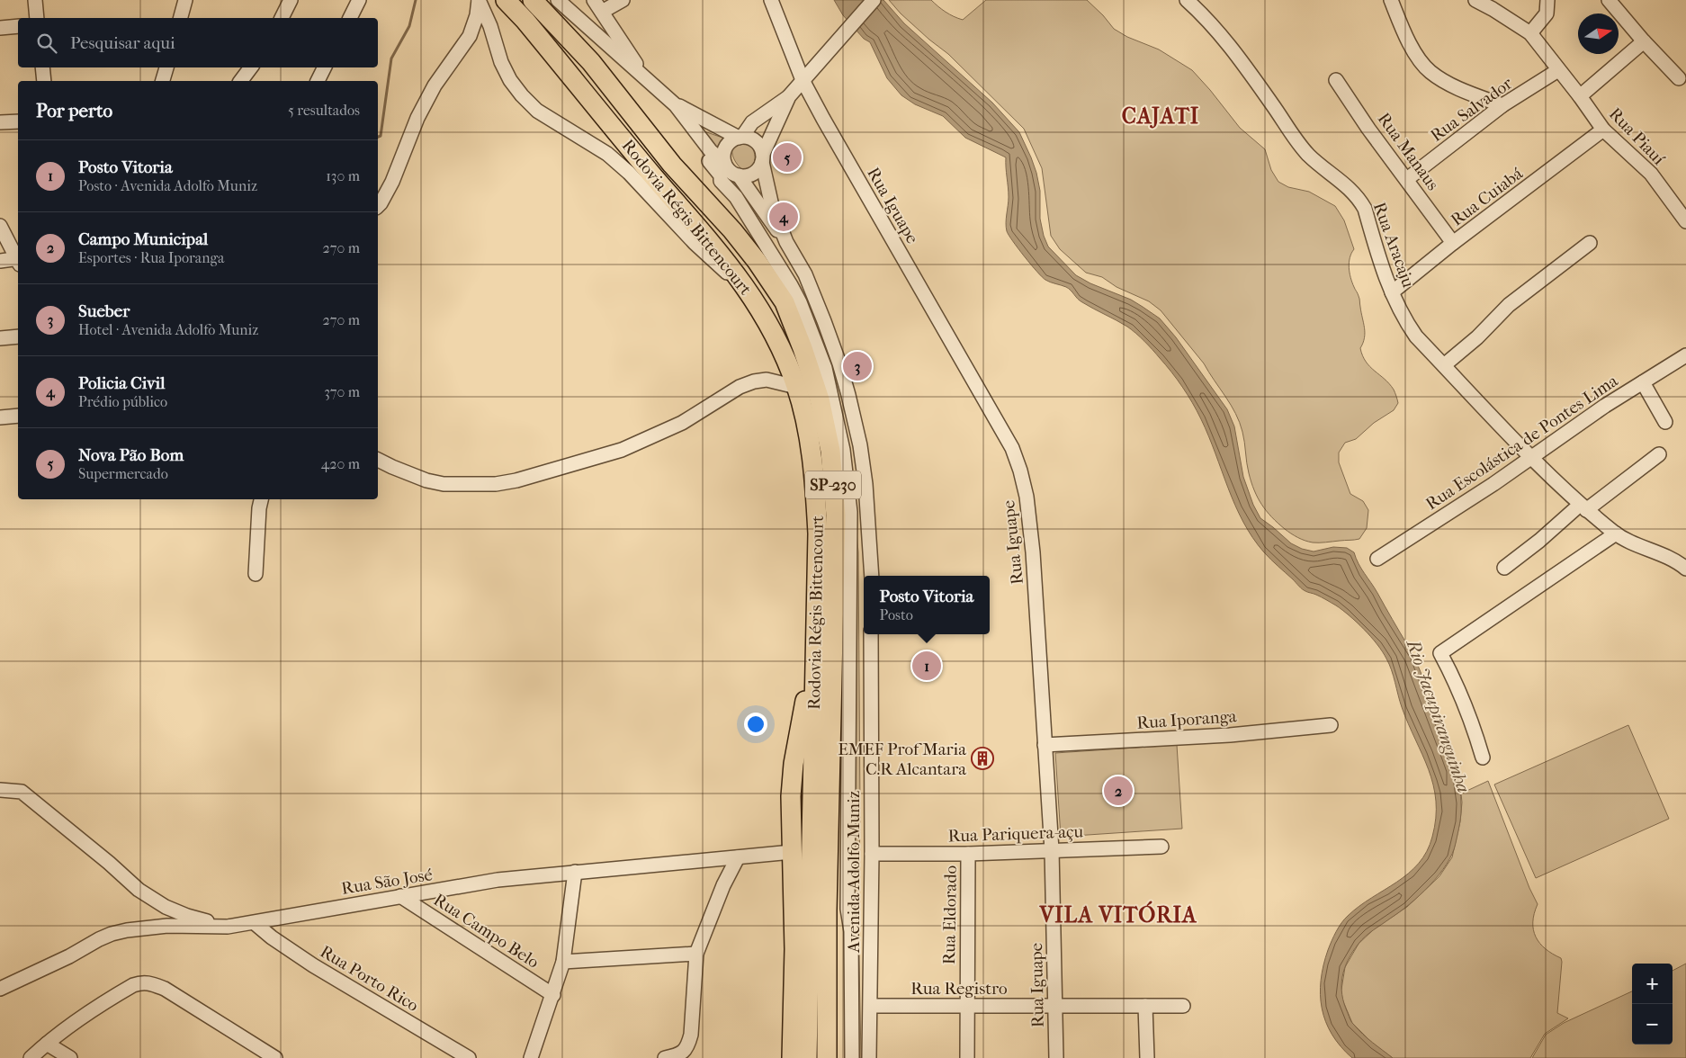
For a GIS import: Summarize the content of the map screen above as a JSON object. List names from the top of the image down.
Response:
{
  "streets": {
    "highway": ["Rodovia Régis Bittencourt", "SP-230"],
    "street": [
      "Rua Salvador",
      "Rua Piauí",
      "Rua Manaus",
      "Rua Cuiabá",
      "Rua Iguape",
      "Rua Aracaju",
      "Rua Escolástica de Pontes Lima",
      "Rua Iporanga",
      "Rua Pariquera-açu",
      "Avenida Adolfo Muniz",
      "Rua São José",
      "Rua Eldorado",
      "Rua Campo Belo",
      "Rua Porto Rico",
      "Rua Registro"
    ]
  },
  "crossings": [
    ["Rua Salvador", "Rua Piauí"],
    ["Rua Salvador", "Rua Manaus"],
    ["Rua Piauí", "Rua Cuiabá"],
    ["Rua Manaus", "Rua Cuiabá"],
    ["Rua Cuiabá", "Rua Aracaju"],
    ["Rua Iguape", "Rua Iporanga"],
    ["Rua Iguape", "Rua Pariquera-açu"],
    ["Rua Iguape", "Rua Registro"],
    ["Rua Aracaju", "Rua Escolástica de Pontes Lima"],
    ["Rua Pariquera-açu", "Avenida Adolfo Muniz"],
    ["Rua Pariquera-açu", "Rua Eldorado"],
    ["Avenida Adolfo Muniz", "Rua Registro"],
    ["Rua São José", "Rua Campo Belo"],
    ["Rua São José", "Rua Porto Rico"],
    ["Rua Eldorado", "Rua Registro"]
  ],
  "districts": ["CAJATI", "VILA VITÓRIA"],
  "water": ["Rio Jacupiranguinha"],
  "places": {
    "building": ["EMEF Prof Maria C.R Alcantara"]
  },
  "north": "right",
  "page": {
    "search": "Pesquisar aqui",
    "heading": ["Por perto", "5 resultados"],
    "list": [
      {
        "mark": "1",
        "name": "Posto Vitoria",
        "note": "Posto · Avenida Adolfo Muniz",
        "value": "130 m"
      },
      {
        "mark": "2",
        "name": "Campo Municipal",
        "note": "Esportes · Rua Iporanga",
        "value": "270 m"
      },
      {
        "mark": "3",
        "name": "Sueber",
        "note": "Hotel · Avenida Adolfo Muniz",
        "value": "270 m"
      },
      {
        "mark": "4",
        "name": "Policia Civil",
        "note": "Prédio público",
        "value": "370 m"
      },
      {
        "mark": "5",
        "name": "Nova Pão Bom",
        "note": "Supermercado",
        "value": "420 m"
      }
    ],
    "pins": [
      "5",
      "4",
      "3",
      "1",
      "2"
    ],
    "popup": ["Posto Vitoria", "Posto"],
    "map_buttons": ["+", "−"]
  }
}
